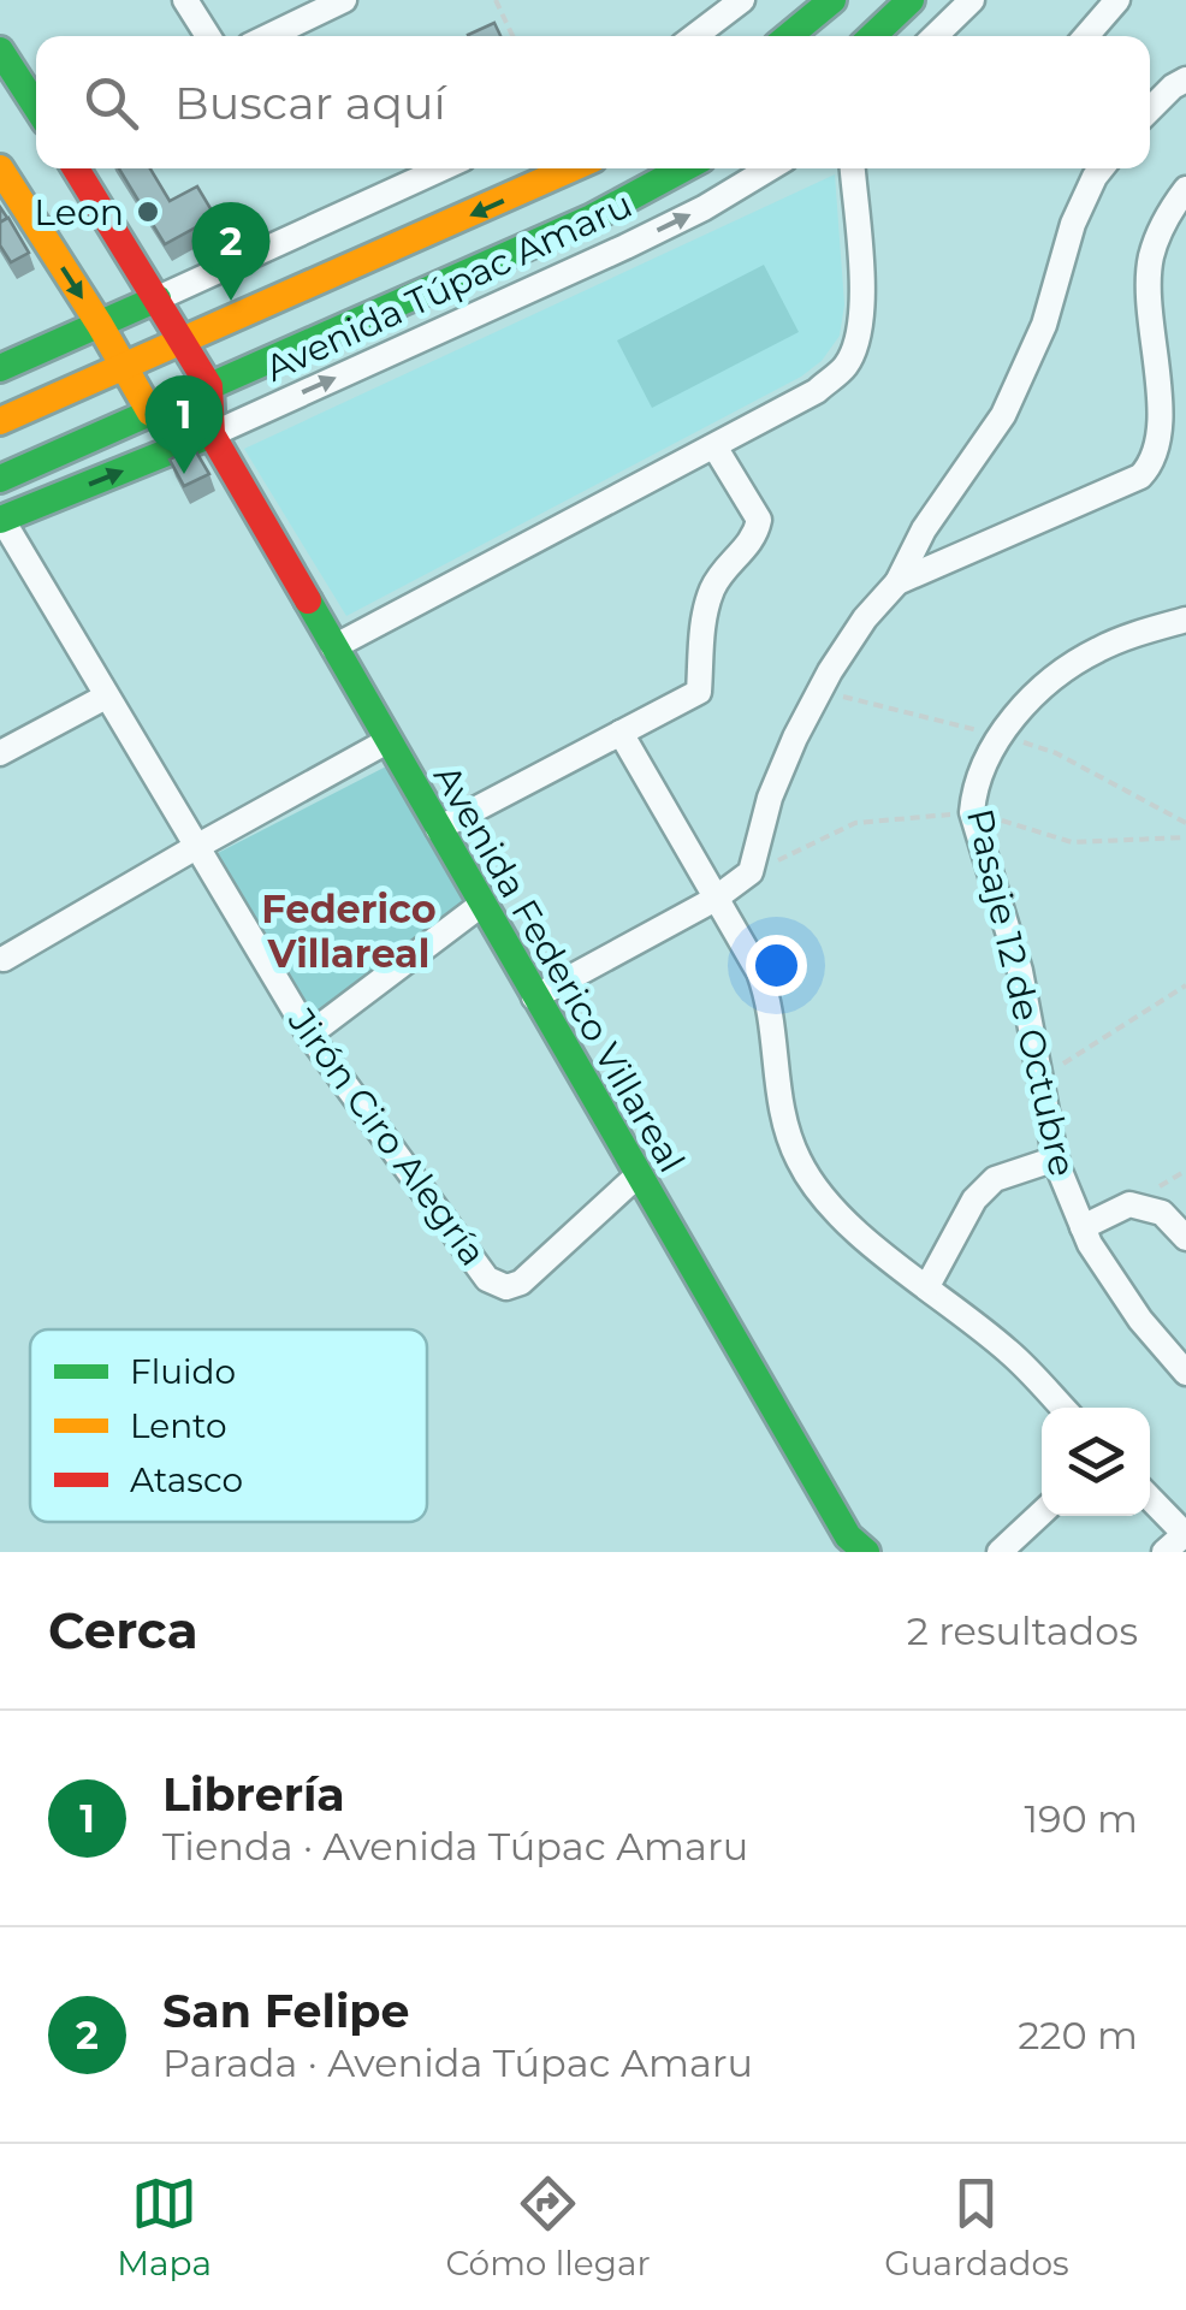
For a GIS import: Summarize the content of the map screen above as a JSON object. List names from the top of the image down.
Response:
{
  "streets": {
    "main road": ["Avenida Túpac Amaru", "Avenida Federico Villareal"],
    "street": ["Pasaje 12 de Octubre", "Jirón Ciro Alegría"]
  },
  "crossings": [
    ["Avenida Túpac Amaru", "Avenida Federico Villareal"],
    ["Avenida Túpac Amaru", "Jirón Ciro Alegría"],
    ["Avenida Federico Villareal", "Jirón Ciro Alegría"]
  ],
  "districts": ["Federico Villareal"],
  "places": ["Leon"],
  "legend": ["Fluido", "Lento", "Atasco"],
  "page": {
    "search": "Buscar aquí",
    "pins": ["2", "1"],
    "heading": ["Cerca", "2 resultados"],
    "list": [
      {
        "mark": "1",
        "name": "Librería",
        "note": "Tienda · Avenida Túpac Amaru",
        "value": "190 m"
      },
      {
        "mark": "2",
        "name": "San Felipe",
        "note": "Parada · Avenida Túpac Amaru",
        "value": "220 m"
      }
    ],
    "nav": ["Mapa", "Cómo llegar", "Guardados"]
  }
}
